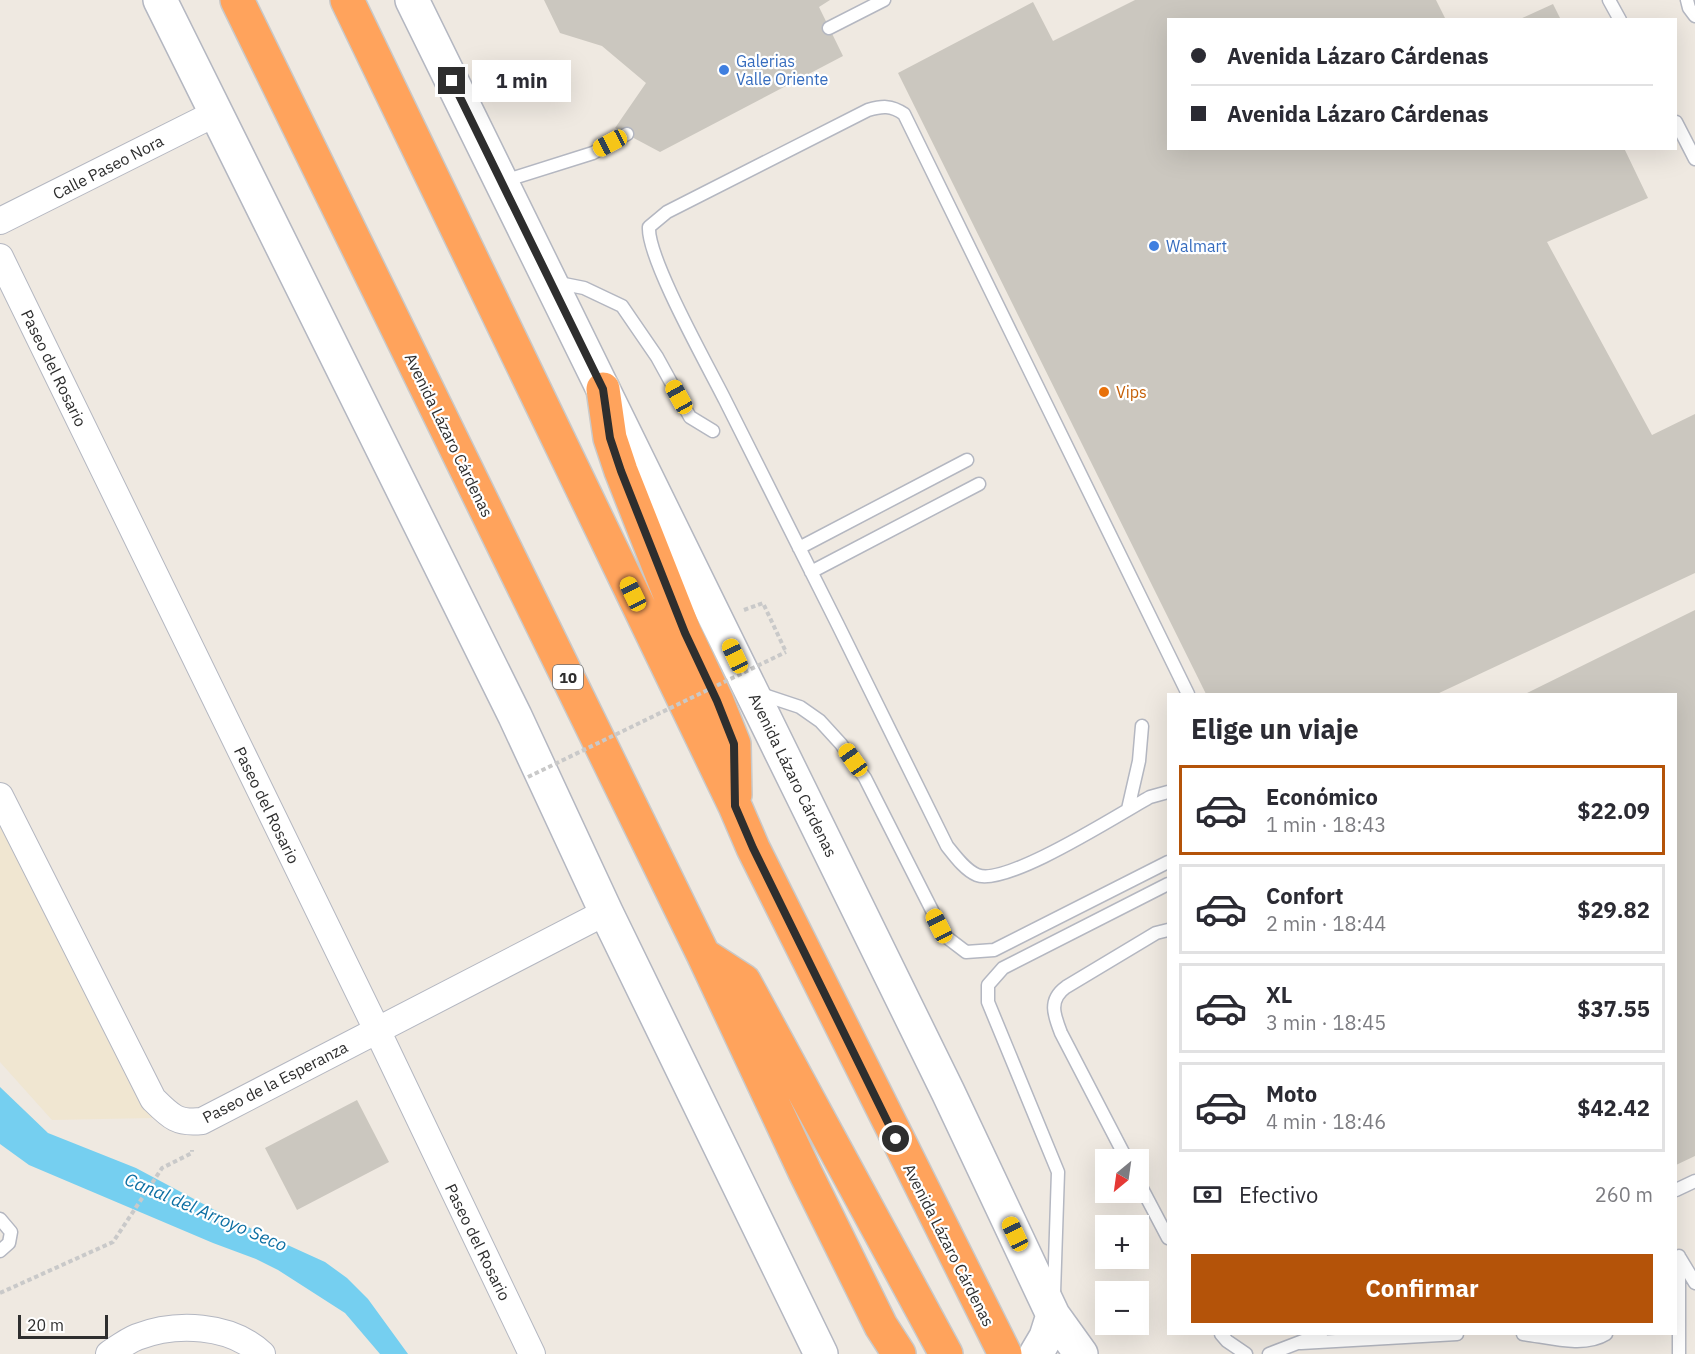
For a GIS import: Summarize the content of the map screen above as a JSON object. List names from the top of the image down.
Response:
{
  "streets": {
    "highway": ["Avenida Lázaro Cárdenas", "10"],
    "street": ["Calle Paseo Nora", "Paseo del Rosario", "Paseo de la Esperanza"]
  },
  "crossings": [
    ["Paseo del Rosario", "Paseo de la Esperanza"]
  ],
  "water": ["Canal del Arroyo Seco"],
  "places": ["Galerias Valle Oriente", "Walmart", "Vips"],
  "scale_bar": "20 m",
  "north": "bottom left",
  "page": {
    "banner": ["Avenida Lázaro Cárdenas", "Avenida Lázaro Cárdenas"],
    "bubble": "1 min",
    "heading": "Elige un viaje",
    "list": [
      {
        "name": "Económico",
        "note": "1 min · 18:43",
        "value": "$22.09"
      },
      {
        "name": "Confort",
        "note": "2 min · 18:44",
        "value": "$29.82"
      },
      {
        "name": "XL",
        "note": "3 min · 18:45",
        "value": "$37.55"
      },
      {
        "name": "Moto",
        "note": "4 min · 18:46",
        "value": "$42.42"
      }
    ],
    "map_buttons": ["+", "−"],
    "pay": ["Efectivo", "260 m"],
    "buttons": "Confirmar",
    "scale": "20 m"
  }
}
